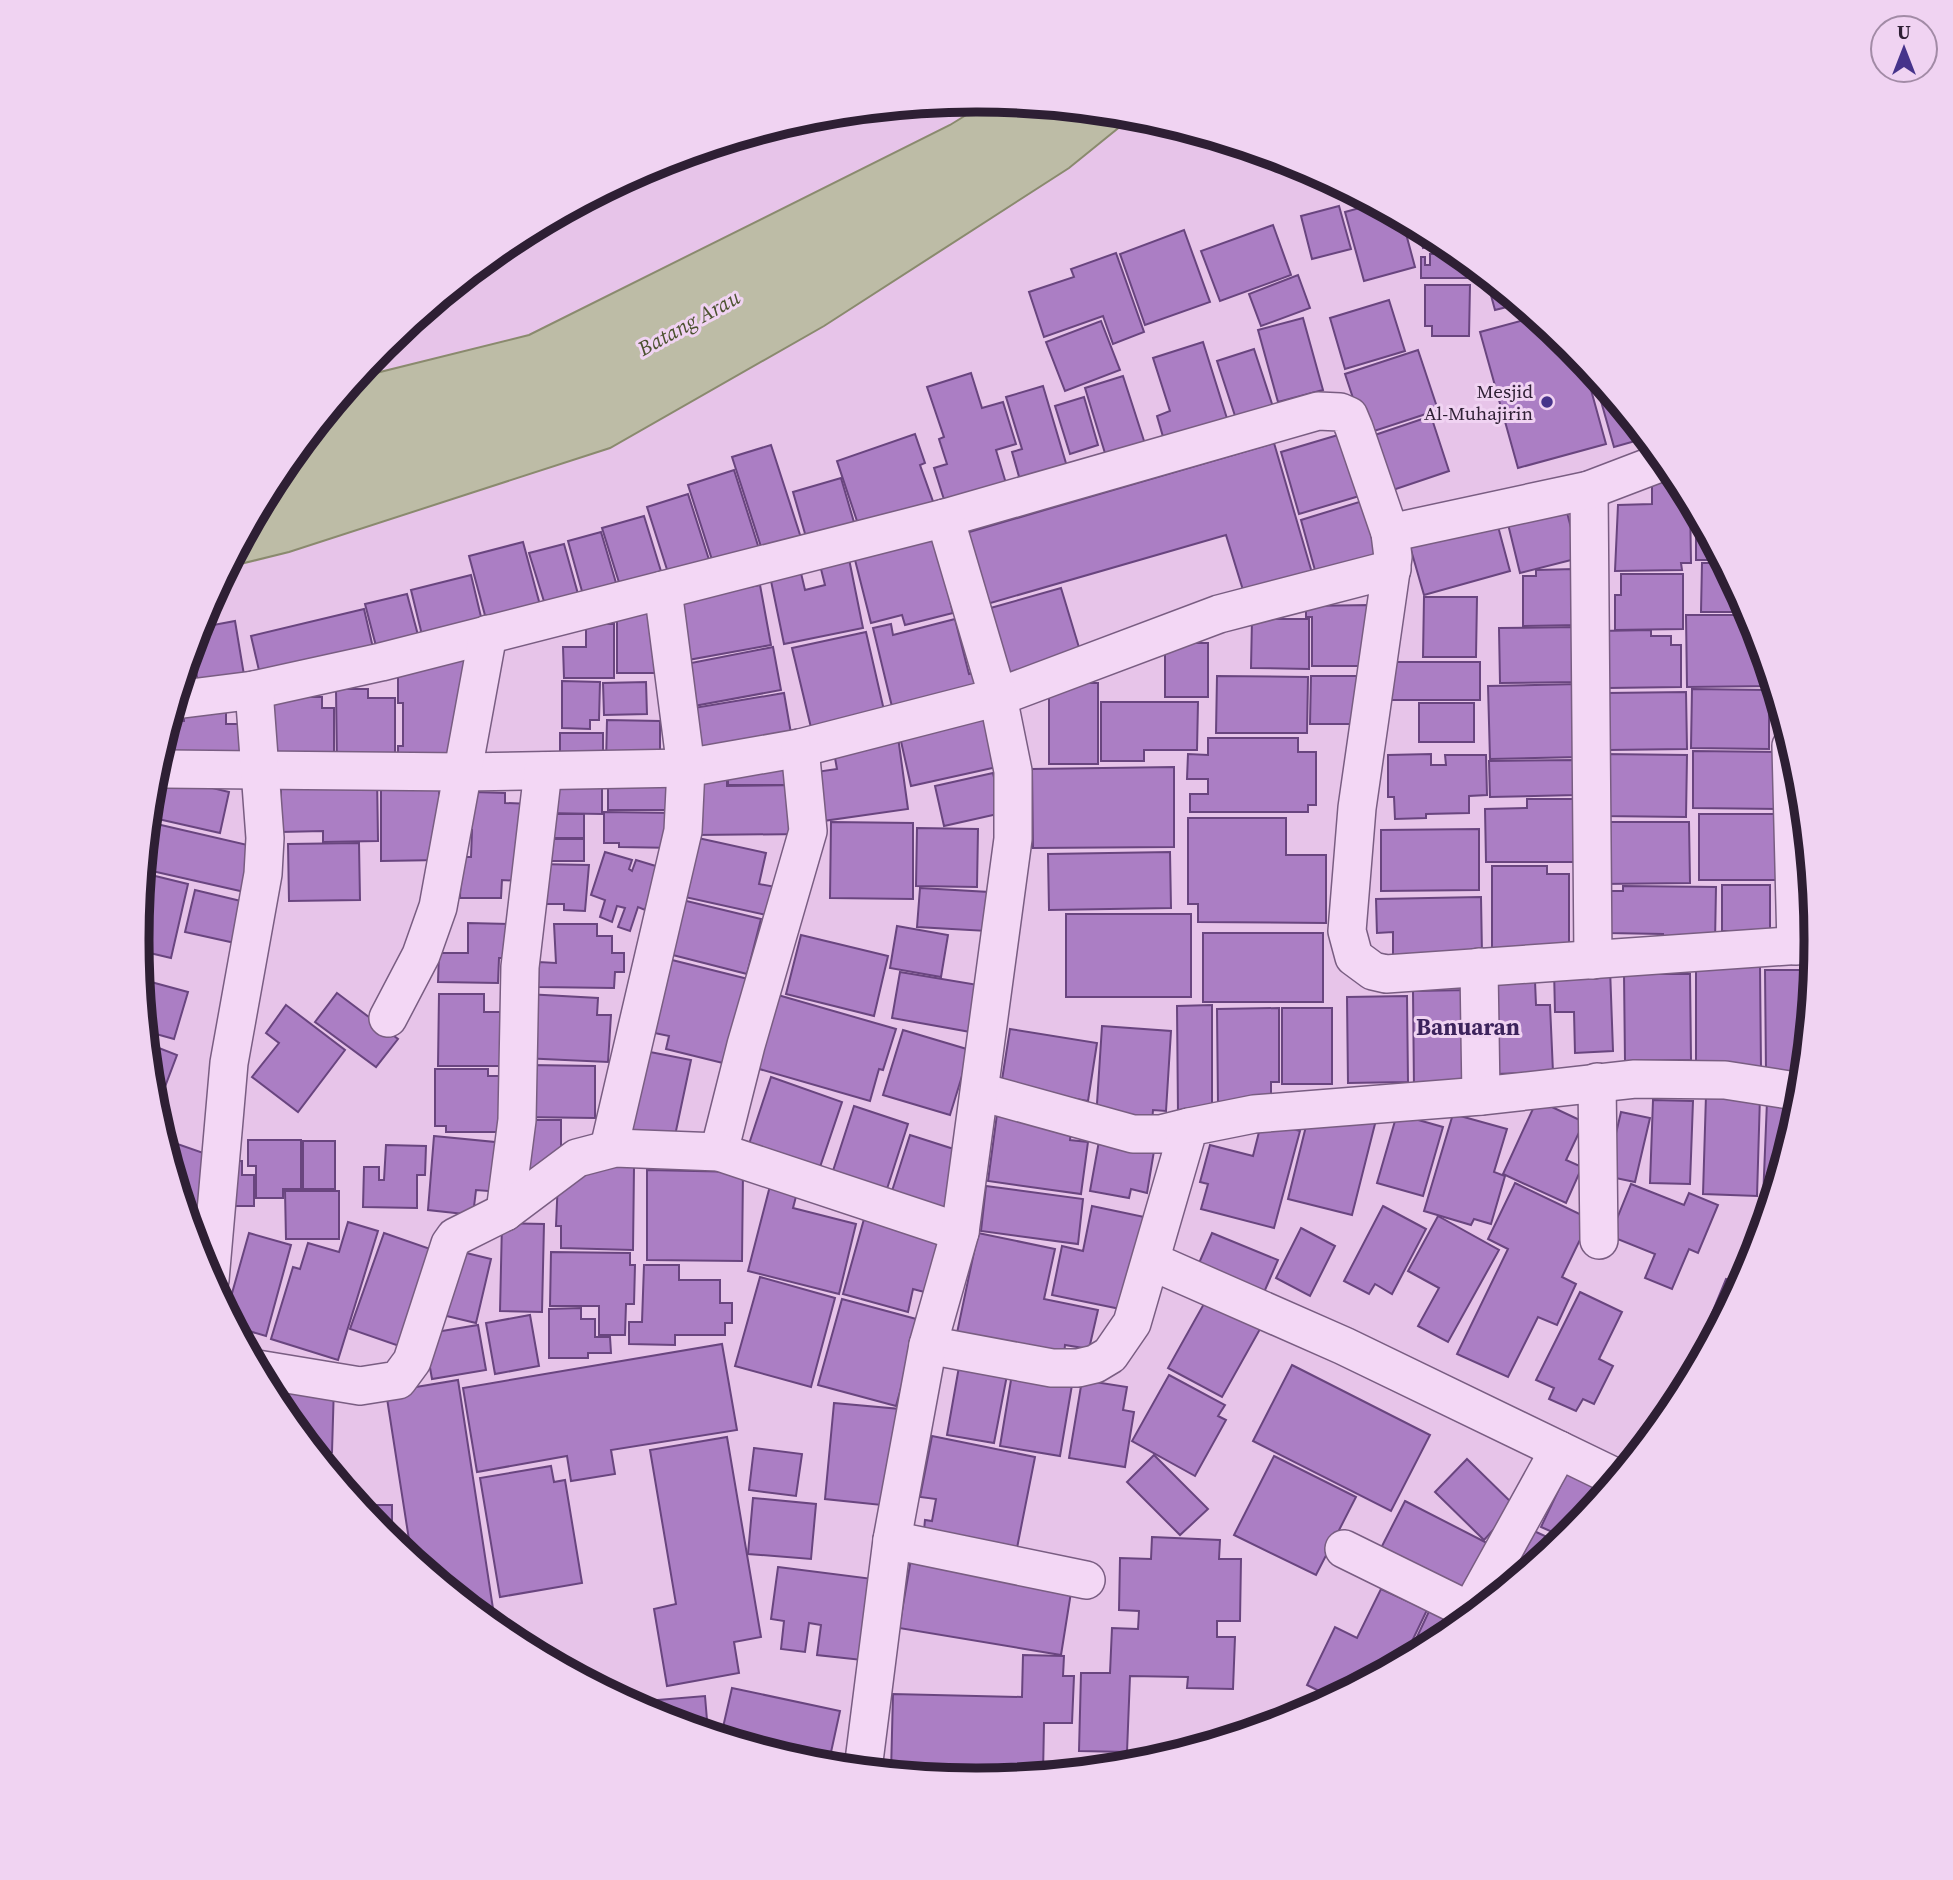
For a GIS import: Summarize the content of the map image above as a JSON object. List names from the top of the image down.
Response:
{
  "districts": ["Banuaran"],
  "water": ["Batang Arau"],
  "places": ["Mesjid Al-Muhajirin"],
  "north": "top"
}
